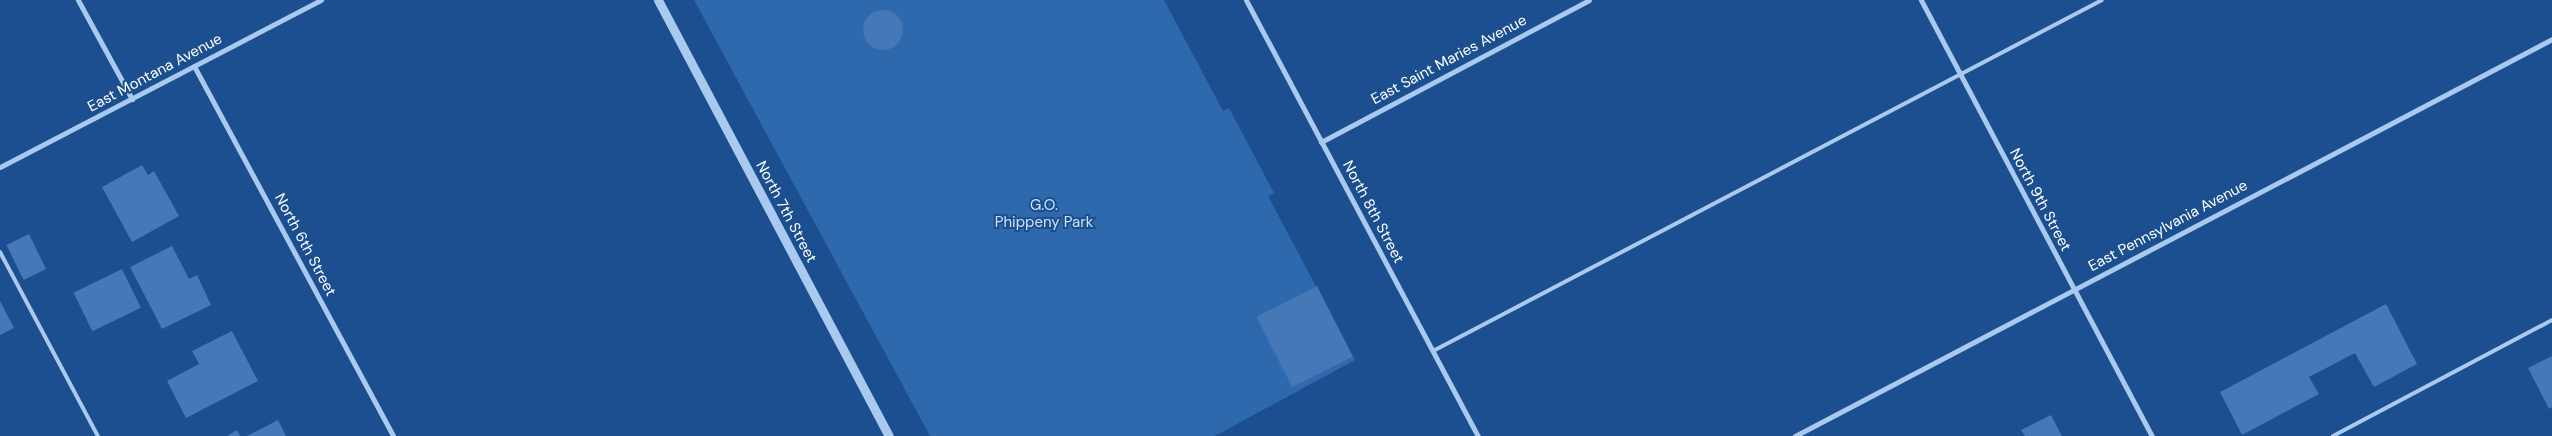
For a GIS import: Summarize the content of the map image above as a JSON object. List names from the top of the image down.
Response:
{
  "streets": {
    "street": [
      "East Saint Maries Avenue",
      "East Montana Avenue",
      "North 9th Street",
      "North 7th Street",
      "North 8th Street",
      "East Pennsylvania Avenue",
      "North 6th Street"
    ]
  },
  "crossings": [
    ["East Saint Maries Avenue", "North 8th Street"],
    ["East Montana Avenue", "North 6th Street"],
    ["North 9th Street", "East Pennsylvania Avenue"]
  ],
  "parks": ["G.O. Phippeny Park"]
}
